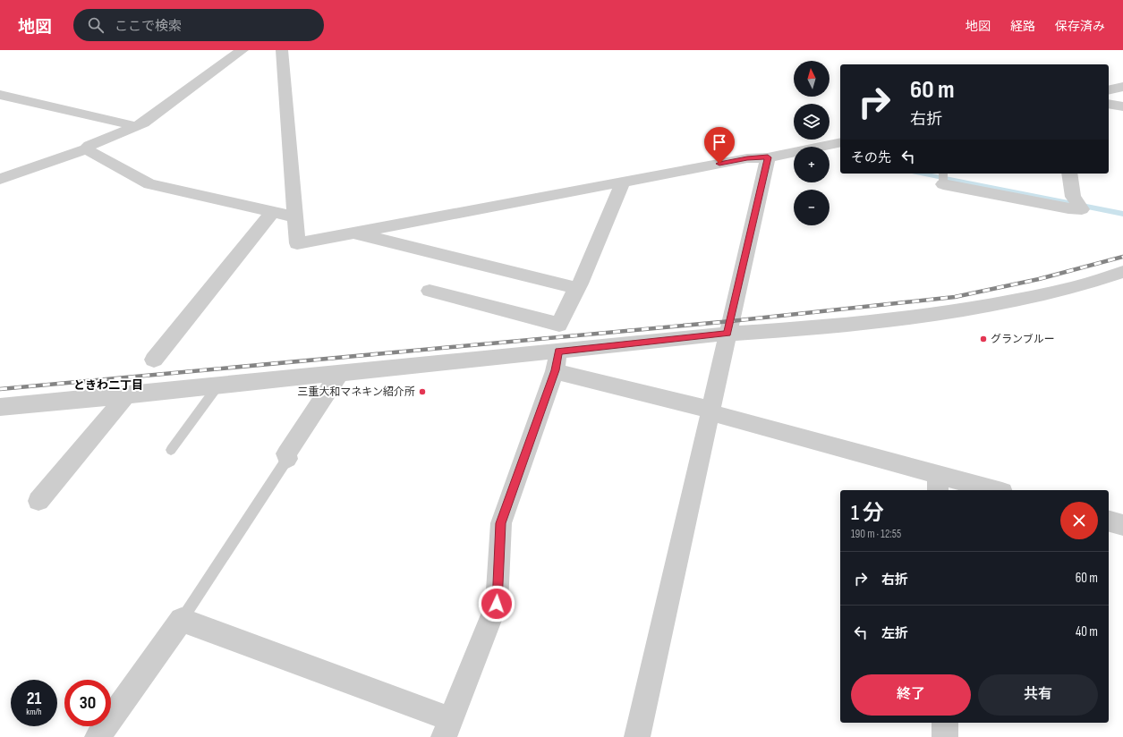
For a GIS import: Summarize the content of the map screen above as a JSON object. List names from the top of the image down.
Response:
{
  "districts": ["ときわ二丁目"],
  "places": ["グランブルー", "三重大和マネキン紹介所"],
  "north": "top",
  "page": {
    "header": "地図",
    "search": "ここで検索",
    "nav": ["地図", "経路", "保存済み"],
    "map_buttons": ["+", "−"],
    "turn": ["60 m", "右折"],
    "then": "その先",
    "heading": ["1 分", "190 m · 12:55"],
    "list": [
      {
        "name": "右折",
        "value": "60 m"
      },
      {
        "name": "左折",
        "value": "40 m"
      }
    ],
    "buttons": ["終了", "共有"],
    "speed": "21 km/h",
    "limit": "30"
  }
}
